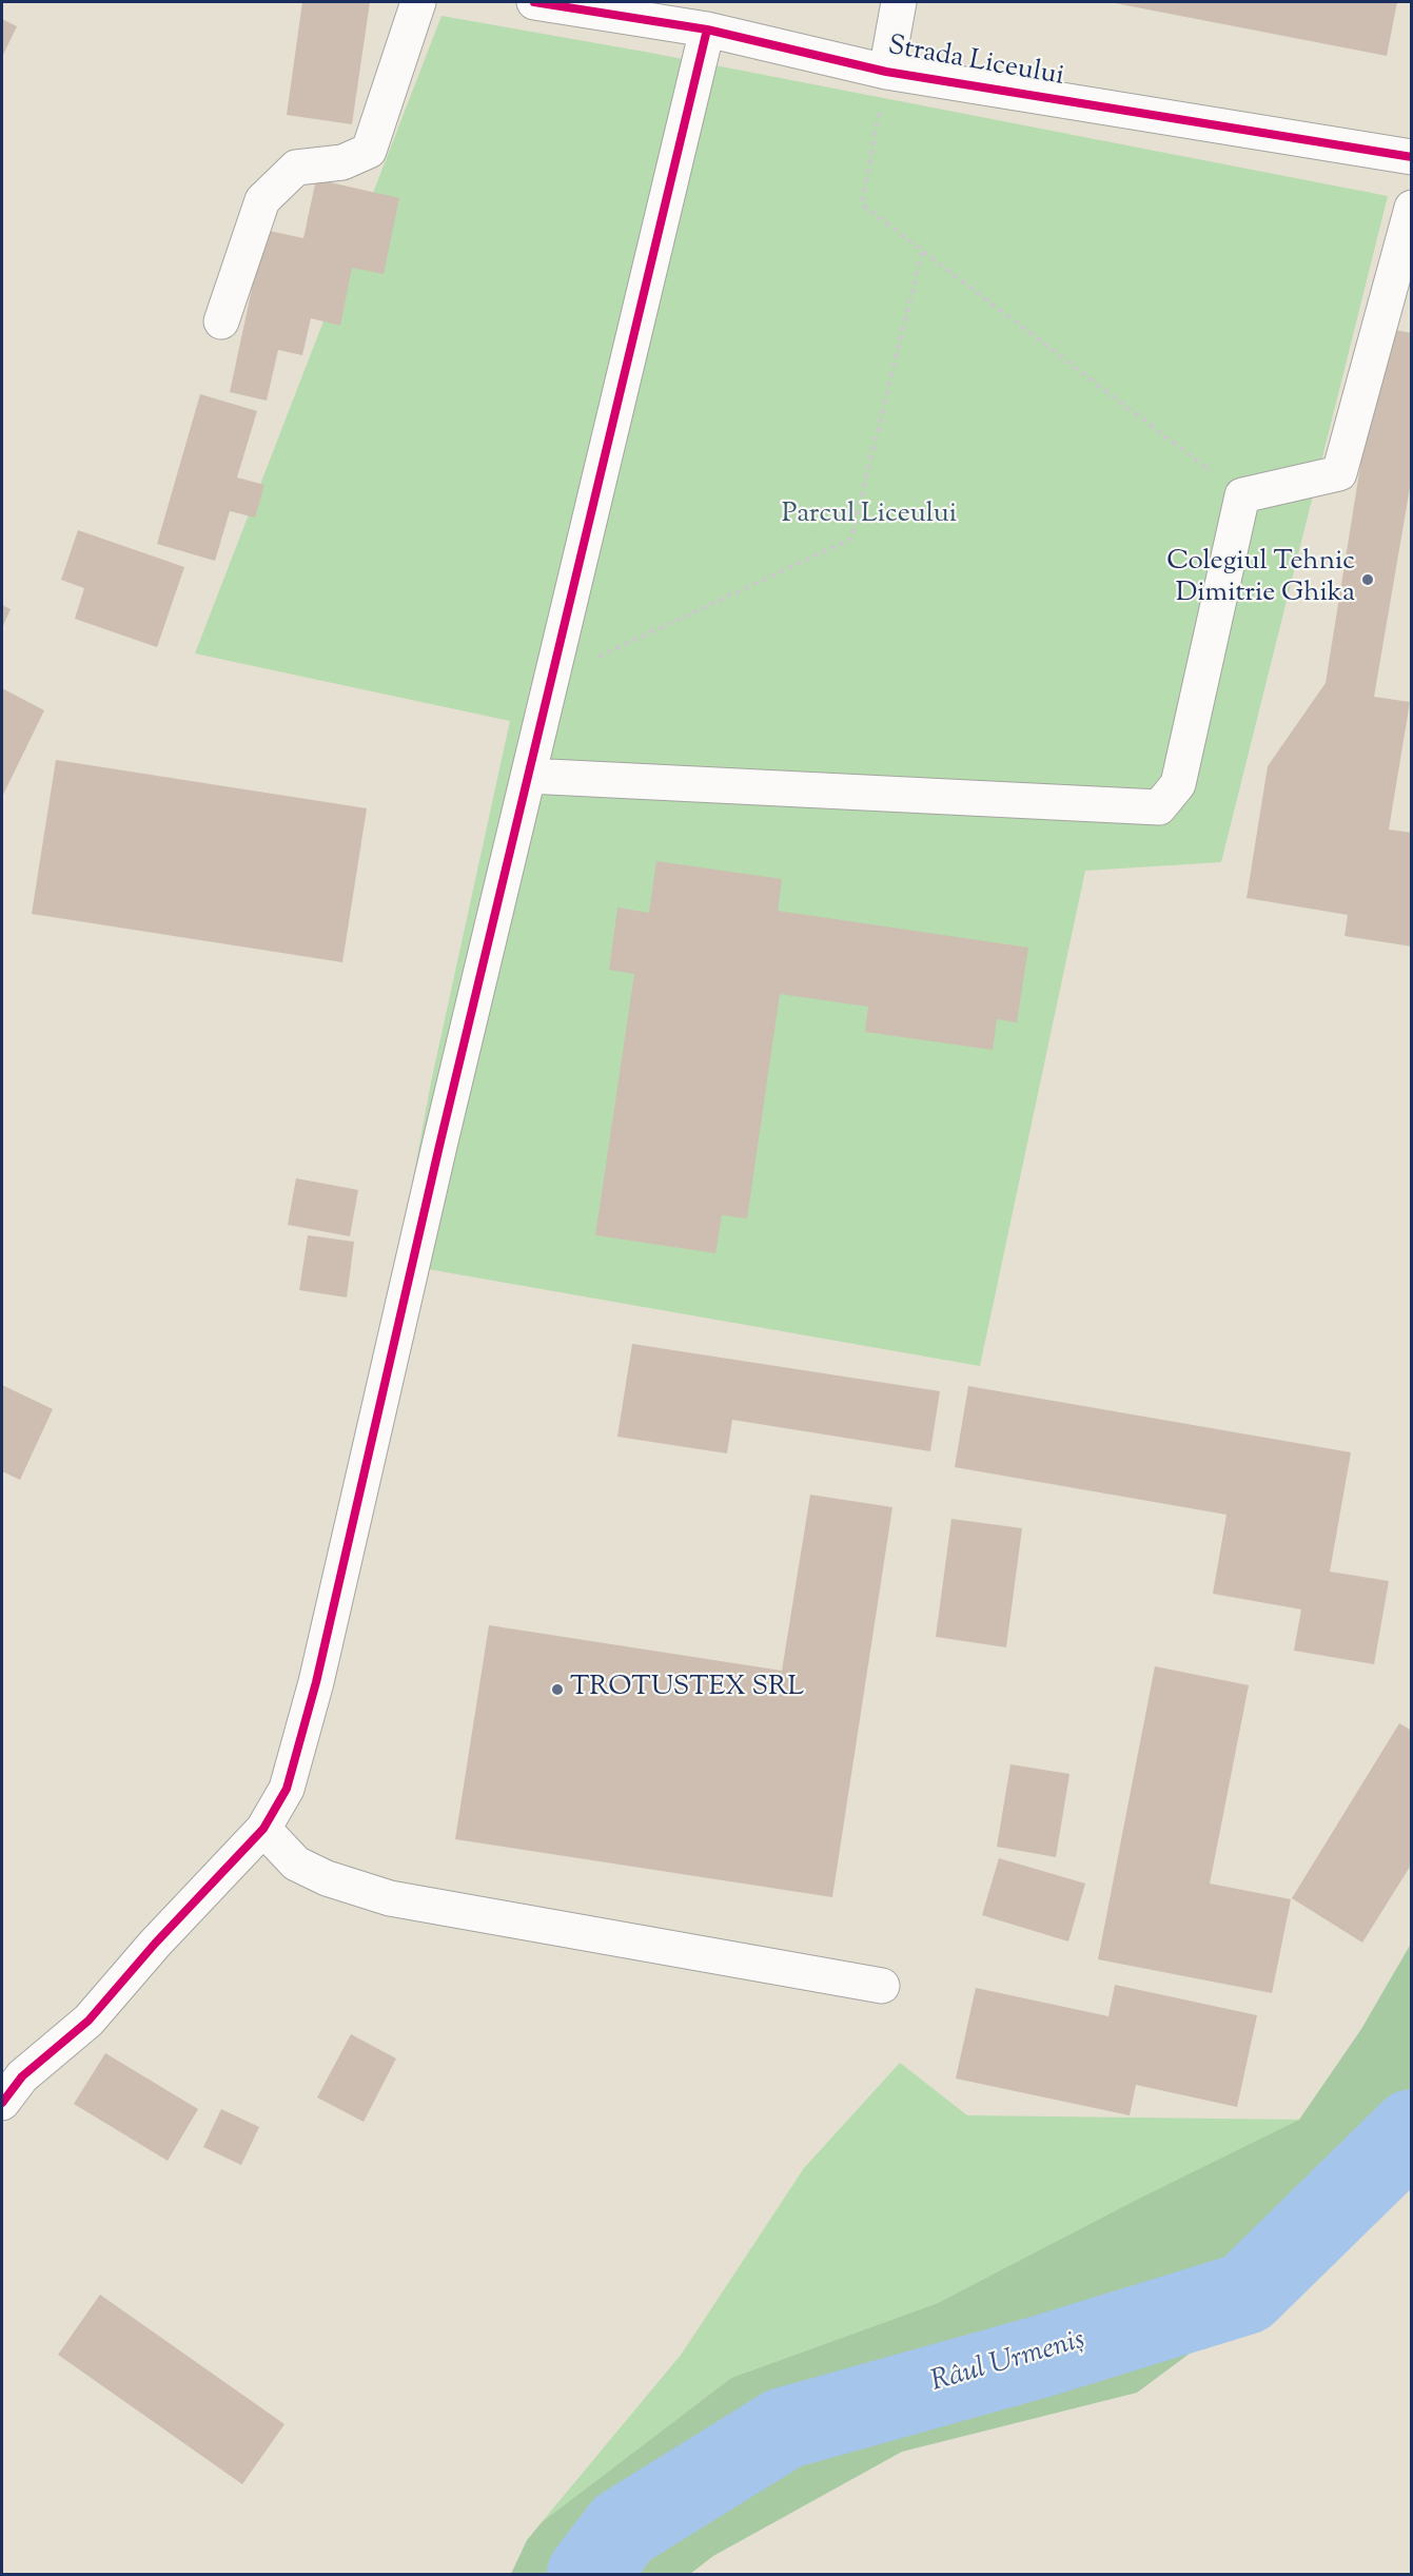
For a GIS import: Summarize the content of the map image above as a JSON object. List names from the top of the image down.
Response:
{
  "streets": {
    "street": ["Strada Liceului"]
  },
  "water": ["Râul Urmeniș"],
  "parks": ["Parcul Liceului"],
  "places": ["Colegiul Tehnic Dimitrie Ghika", "TROTUSTEX SRL"]
}
